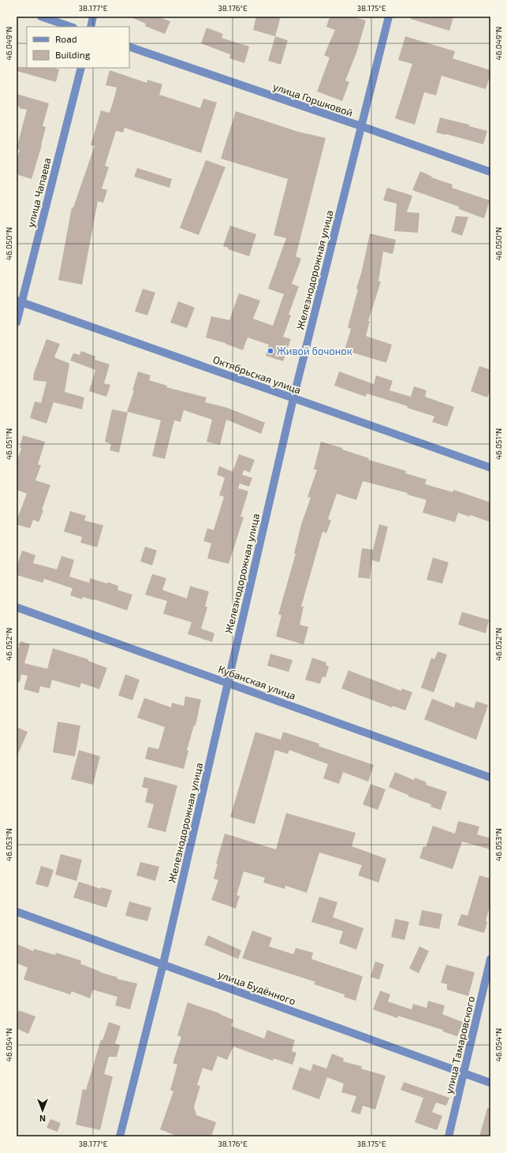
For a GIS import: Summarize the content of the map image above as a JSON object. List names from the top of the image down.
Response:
{
  "streets": {
    "street": [
      "улица Горшковой",
      "улица Чапаева",
      "Железнодорожная улица",
      "Октябрьская улица",
      "Кубанская улица",
      "улица Будённого",
      "улица Тамаровского"
    ]
  },
  "crossings": [
    ["улица Горшковой", "Железнодорожная улица"],
    ["улица Чапаева", "Октябрьская улица"],
    ["Железнодорожная улица", "Октябрьская улица"],
    ["Железнодорожная улица", "Кубанская улица"],
    ["Железнодорожная улица", "улица Будённого"],
    ["улица Будённого", "улица Тамаровского"]
  ],
  "places": ["Живой бочонок"],
  "legend": ["Road", "Building"],
  "north": "bottom",
  "coordinates": [
    "38.177°E",
    "38.176°E",
    "38.175°E",
    "46.049°N",
    "46.050°N",
    "46.051°N",
    "46.052°N",
    "46.053°N",
    "46.054°N"
  ]
}
